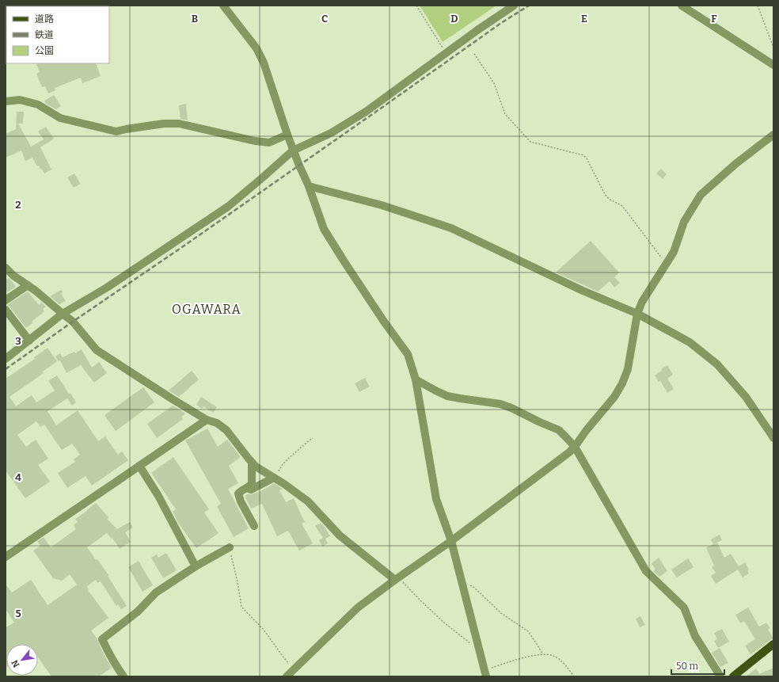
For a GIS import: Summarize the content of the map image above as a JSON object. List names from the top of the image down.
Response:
{
  "districts": ["OGAWARA"],
  "legend": ["道路", "鉄道", "公園"],
  "scale_bar": "50 m",
  "north": "bottom left",
  "grid": {
    "columns": [
      "B",
      "C",
      "D",
      "E",
      "F"
    ],
    "rows": [
      "2",
      "3",
      "4",
      "5"
    ]
  }
}
